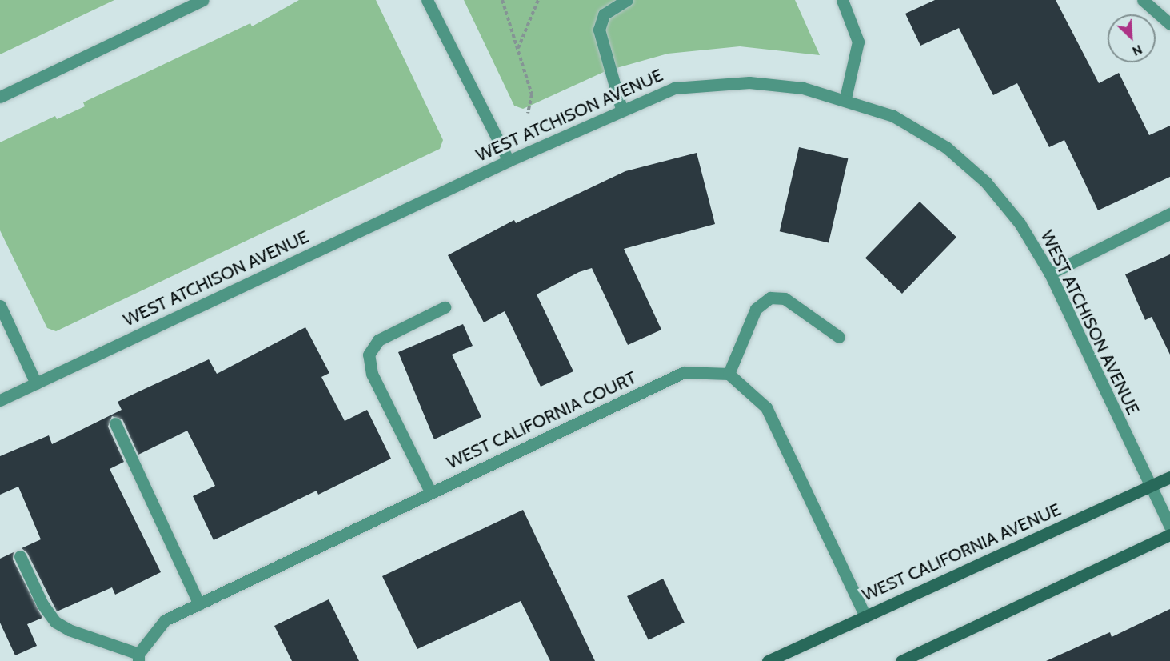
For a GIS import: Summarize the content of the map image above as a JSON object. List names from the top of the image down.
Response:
{
  "streets": {
    "main road": ["WEST CALIFORNIA AVENUE"],
    "street": ["WEST ATCHISON AVENUE", "WEST CALIFORNIA COURT"]
  },
  "crossings": [
    ["WEST ATCHISON AVENUE", "WEST CALIFORNIA AVENUE"]
  ],
  "north": "bottom right"
}
